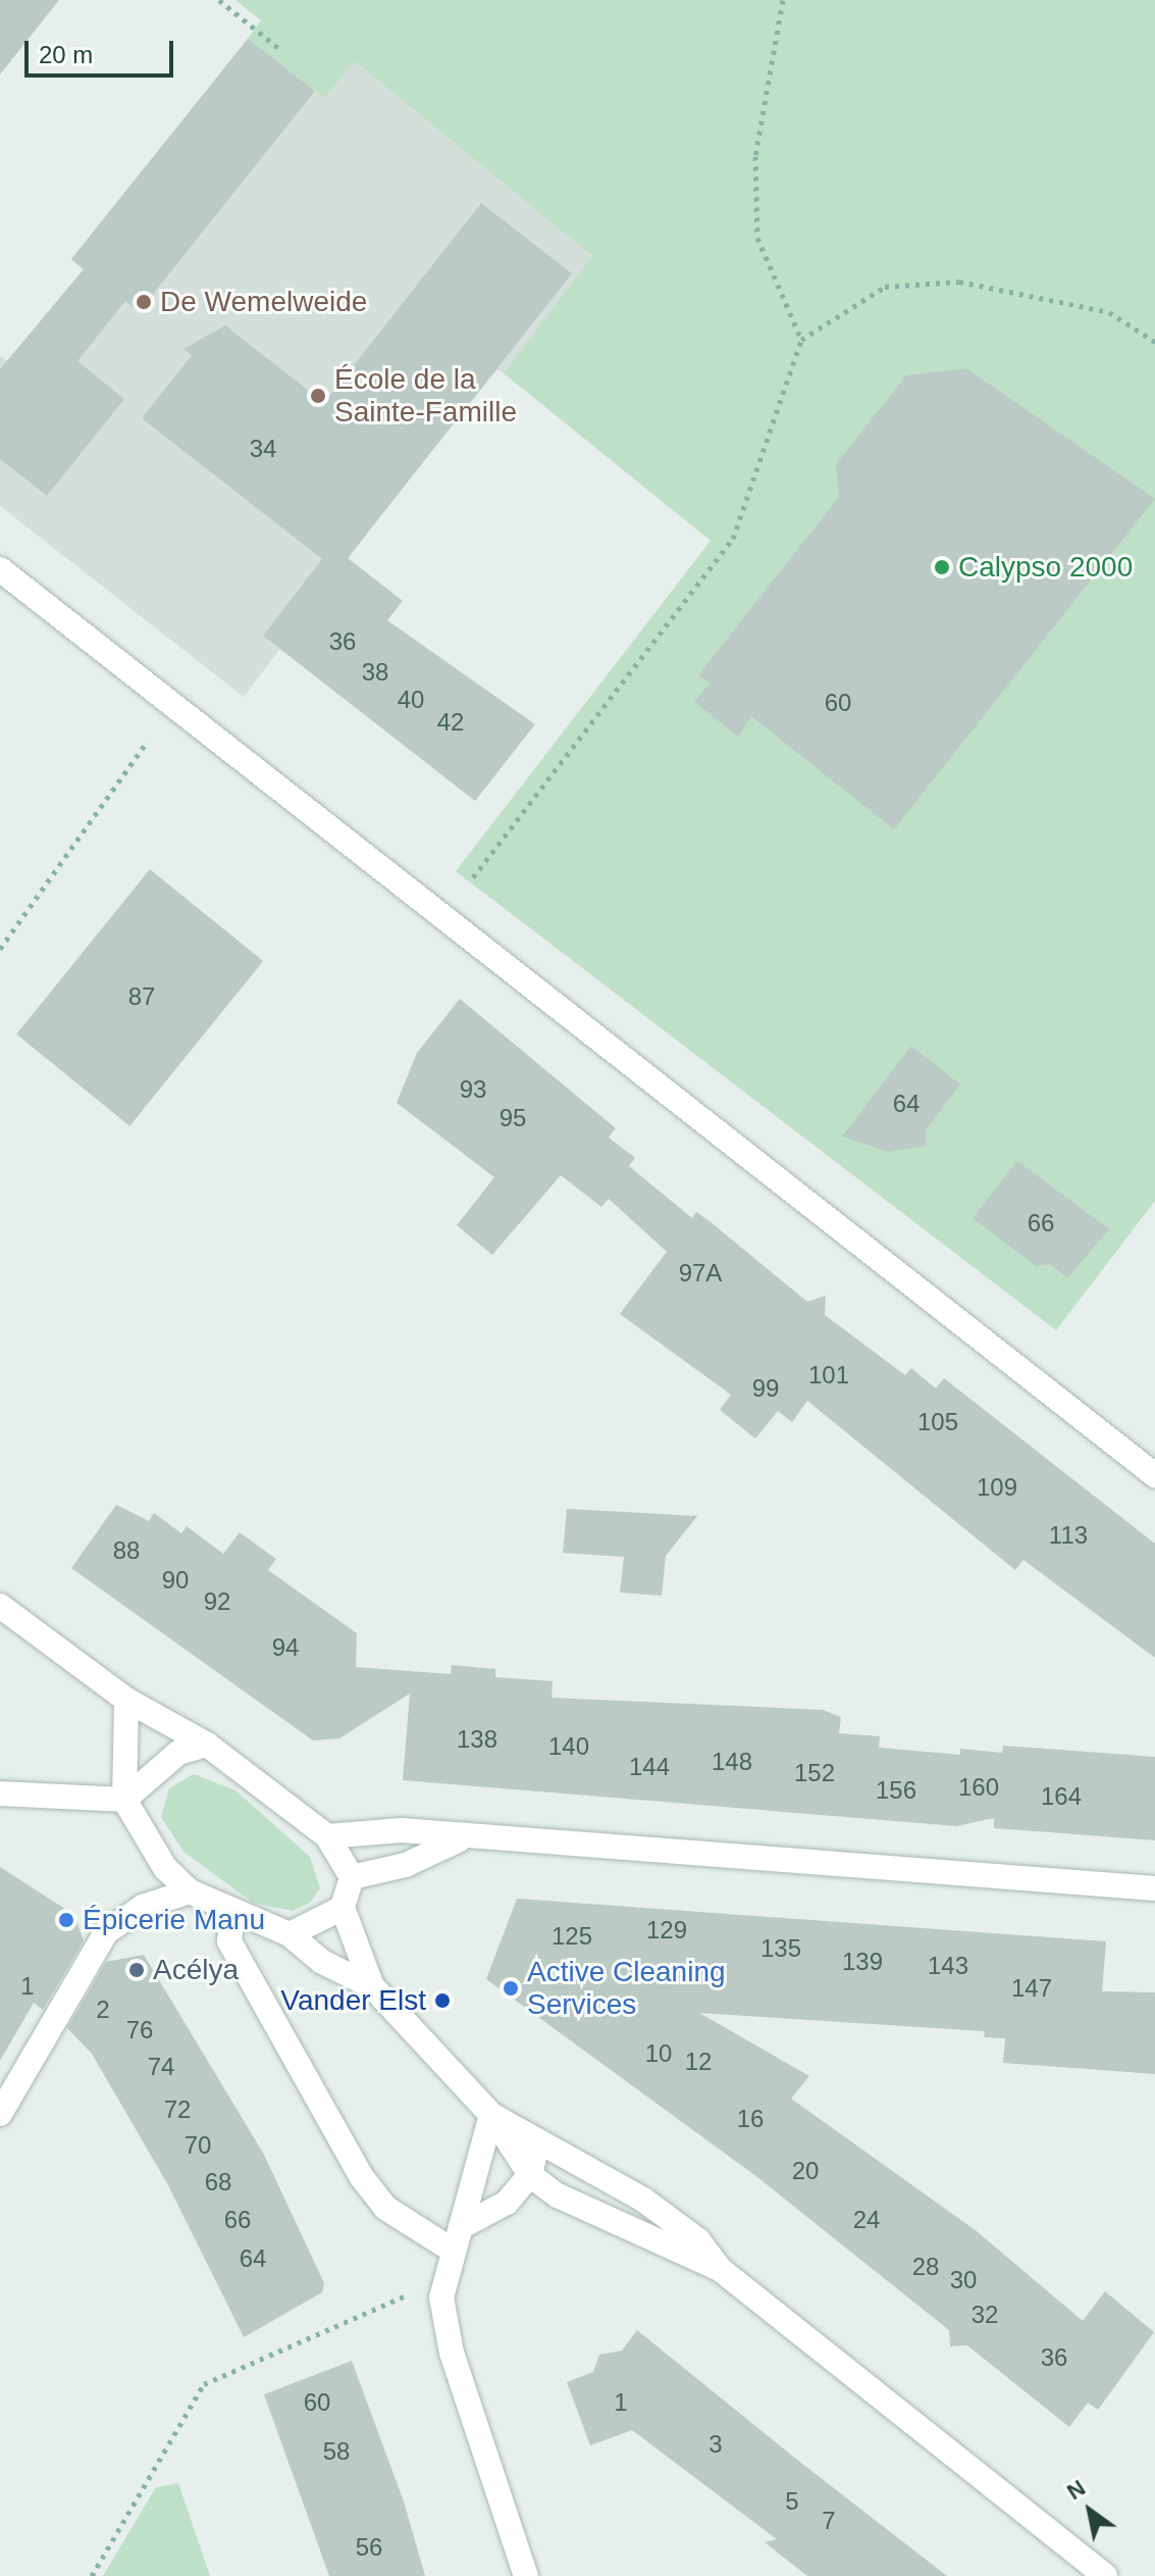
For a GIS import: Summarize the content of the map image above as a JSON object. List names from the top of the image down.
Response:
{
  "places": [
    "De Wemelweide",
    "École de la Sainte-Famille",
    "Calypso 2000",
    "Épicerie Manu",
    "Acélya",
    "Active Cleaning Services",
    "Vander Elst"
  ],
  "house_numbers": [
    "34",
    "36",
    "38",
    "40",
    "60",
    "42",
    "87",
    "93",
    "64",
    "95",
    "66",
    "97A",
    "101",
    "99",
    "105",
    "109",
    "113",
    "88",
    "90",
    "92",
    "94",
    "138",
    "140",
    "148",
    "144",
    "152",
    "160",
    "156",
    "164",
    "129",
    "125",
    "135",
    "139",
    "143",
    "1",
    "147",
    "2",
    "76",
    "10",
    "12",
    "74",
    "72",
    "16",
    "70",
    "20",
    "68",
    "66",
    "24",
    "64",
    "28",
    "30",
    "32",
    "36",
    "60",
    "1",
    "3",
    "58",
    "5",
    "7",
    "56"
  ],
  "scale_bar": "20 m",
  "north": "top left"
}
